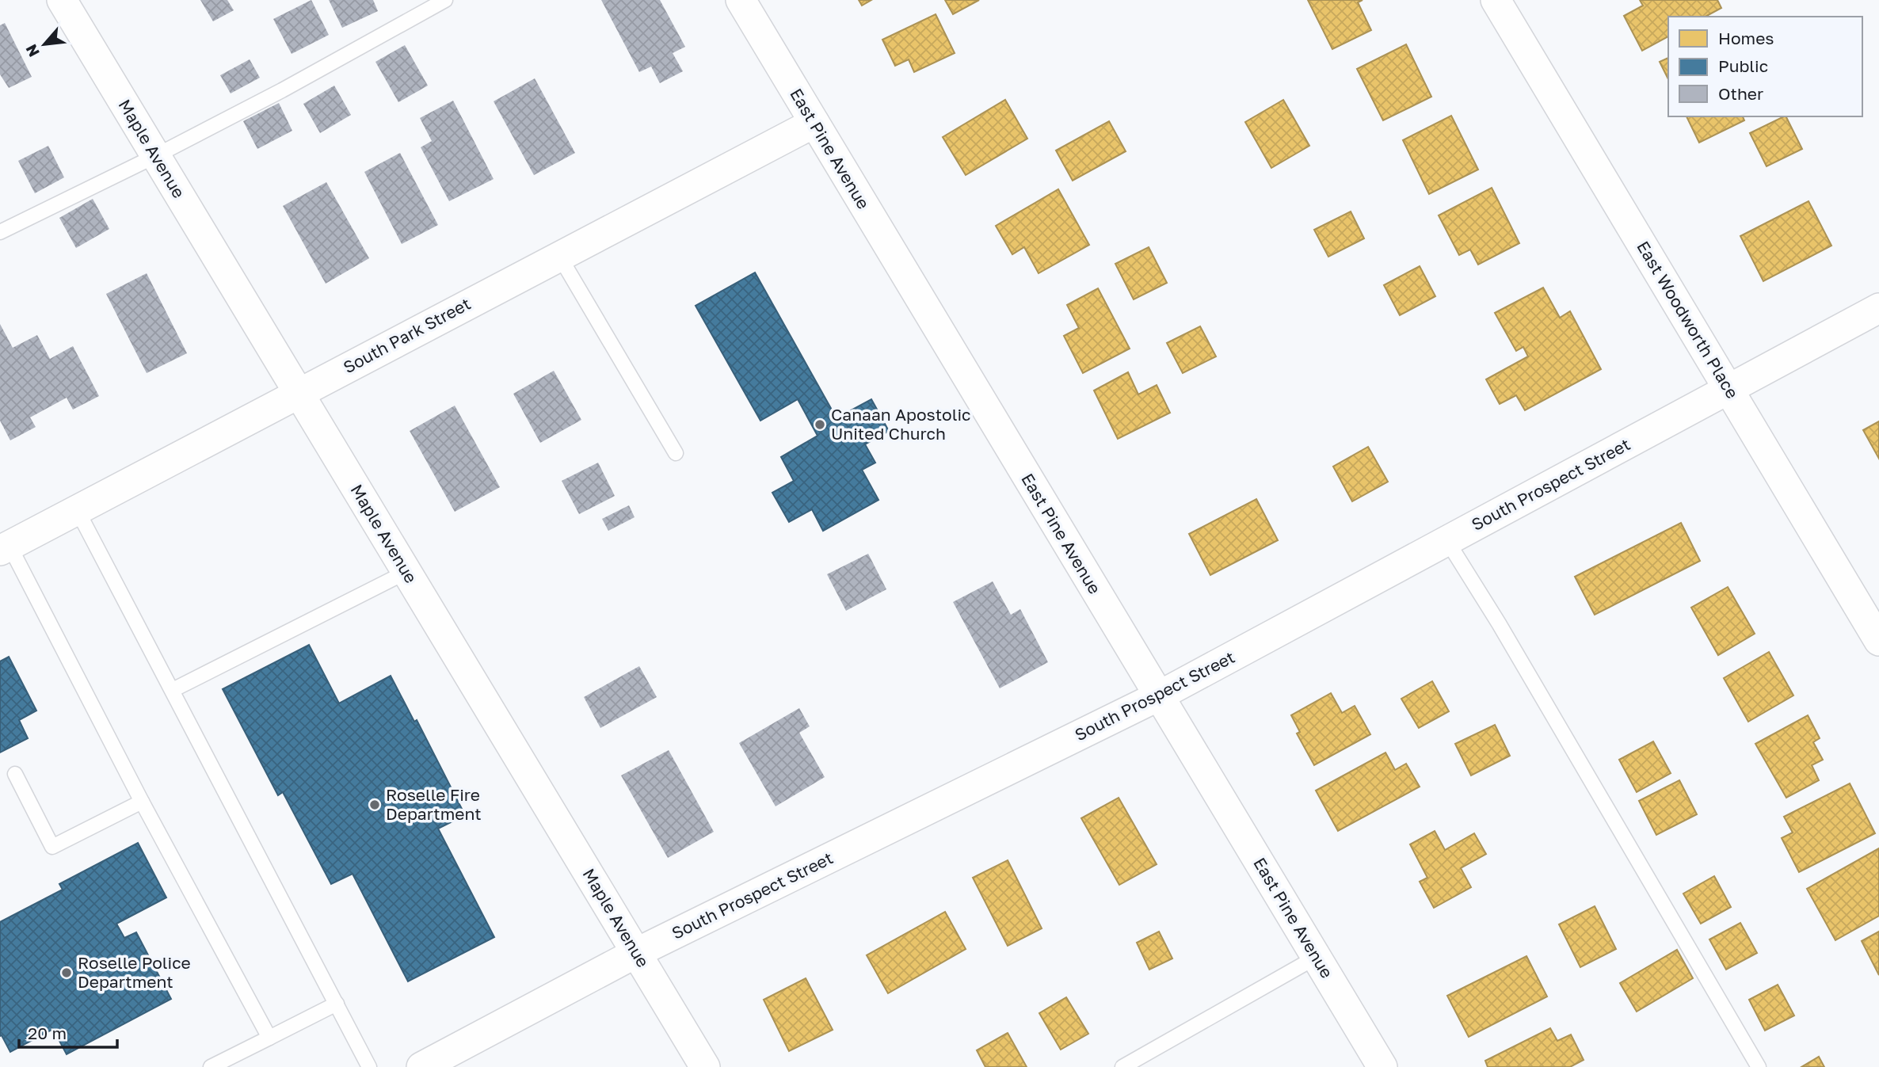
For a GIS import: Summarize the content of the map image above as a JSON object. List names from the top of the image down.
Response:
{
  "streets": {
    "street": [
      "Maple Avenue",
      "East Pine Avenue",
      "East Woodworth Place",
      "South Park Street",
      "South Prospect Street"
    ]
  },
  "crossings": [
    ["Maple Avenue", "South Park Street"],
    ["Maple Avenue", "South Prospect Street"],
    ["East Pine Avenue", "South Park Street"],
    ["East Pine Avenue", "South Prospect Street"],
    ["East Woodworth Place", "South Prospect Street"]
  ],
  "places": ["Canaan Apostolic United Church", "Roselle Fire Department", "Roselle Police Department"],
  "legend": ["Homes", "Public", "Other"],
  "scale_bar": "20 m",
  "north": "bottom left"
}
